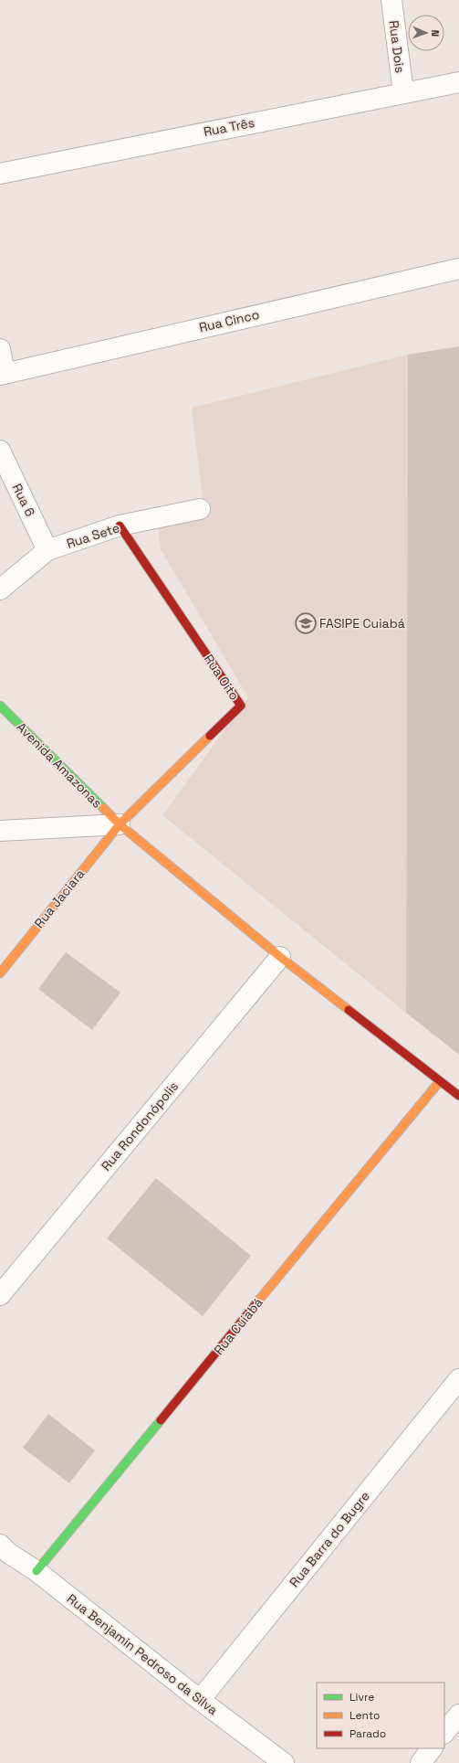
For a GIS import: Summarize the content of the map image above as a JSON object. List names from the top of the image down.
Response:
{
  "streets": {
    "street": [
      "Rua Dois",
      "Rua Três",
      "Rua Cinco",
      "Rua 6",
      "Rua Sete",
      "Rua Oito",
      "Avenida Amazonas",
      "Rua Jaciara",
      "Rua Rondonópolis",
      "Rua Cuiabá",
      "Rua Barra do Bugre",
      "Rua Benjamin Pedroso da Silva"
    ]
  },
  "crossings": [
    ["Rua Dois", "Rua Três"],
    ["Rua 6", "Rua Sete"],
    ["Rua Sete", "Rua Oito"],
    ["Rua Oito", "Avenida Amazonas"],
    ["Rua Oito", "Rua Jaciara"],
    ["Avenida Amazonas", "Rua Jaciara"],
    ["Avenida Amazonas", "Rua Rondonópolis"],
    ["Avenida Amazonas", "Rua Cuiabá"],
    ["Rua Cuiabá", "Rua Benjamin Pedroso da Silva"],
    ["Rua Barra do Bugre", "Rua Benjamin Pedroso da Silva"]
  ],
  "places": {
    "school or university": ["FASIPE Cuiabá"]
  },
  "legend": ["Livre", "Lento", "Parado"],
  "north": "right"
}
